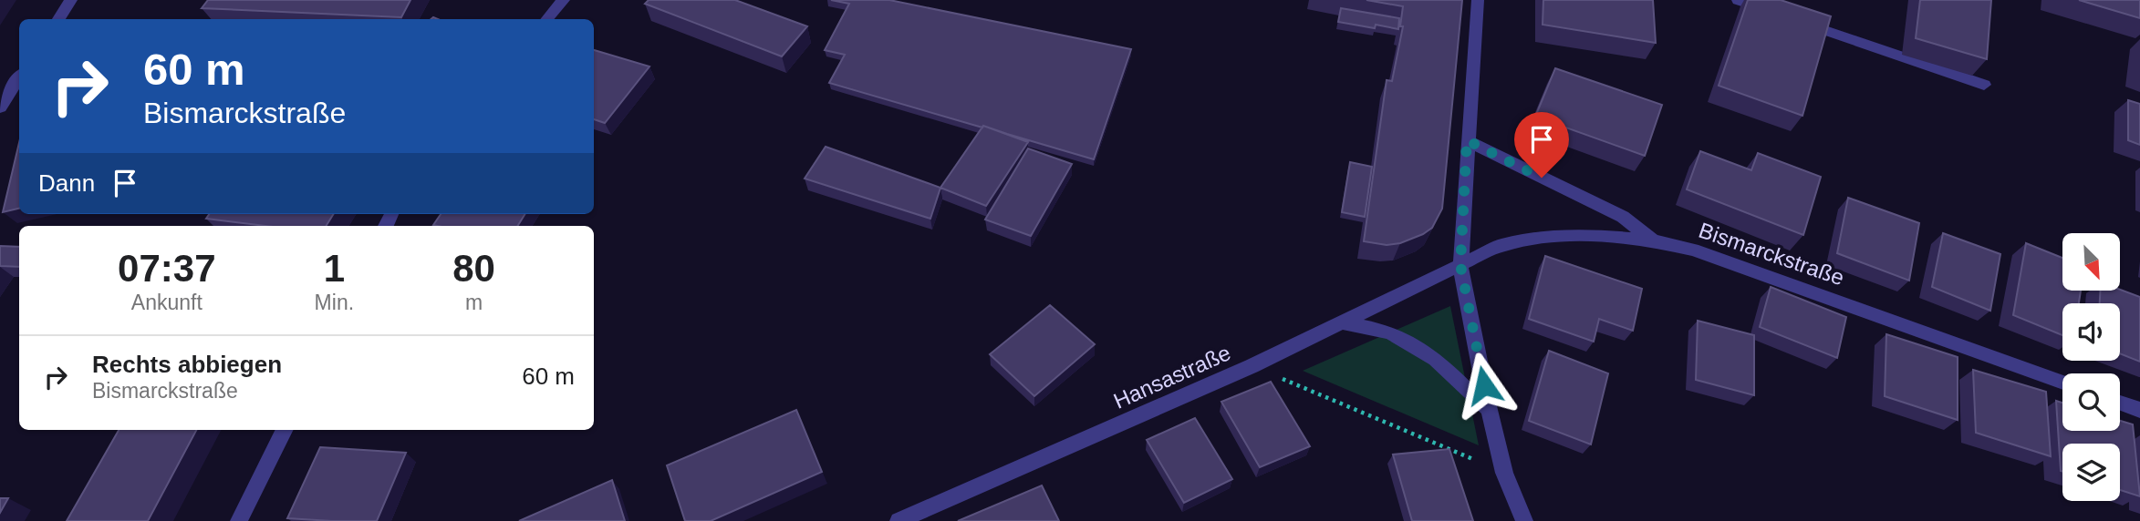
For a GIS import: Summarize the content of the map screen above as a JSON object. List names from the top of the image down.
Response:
{
  "streets": {
    "street": ["Bismarckstraße", "Hansastraße"]
  },
  "crossings": [
    ["Bismarckstraße", "Hansastraße"]
  ],
  "north": "bottom right",
  "page": {
    "turn": ["60 m", "Bismarckstraße"],
    "then": "Dann",
    "eta": [
      "07:37",
      "Ankunft",
      "1",
      "Min.",
      "80",
      "m"
    ],
    "list": [
      {
        "name": "Rechts abbiegen",
        "note": "Bismarckstraße",
        "value": "60 m"
      }
    ]
  }
}
